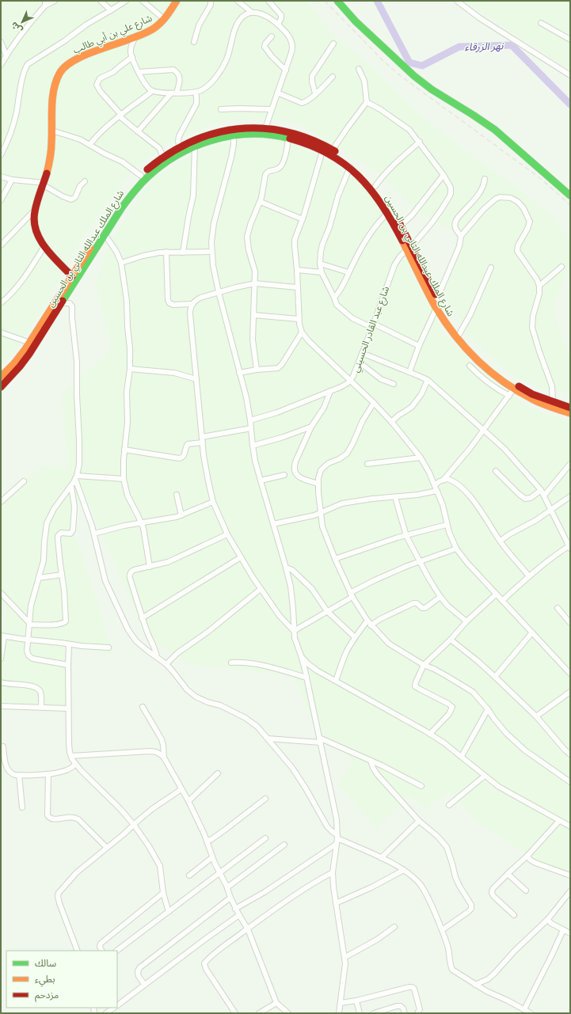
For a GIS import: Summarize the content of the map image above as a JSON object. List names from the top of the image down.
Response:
{
  "streets": {
    "main road": ["شارع علي بن أبي طالب", "شارع الملك عبدالله الثاني بن الحسين"],
    "street": ["شارع عبد القادر الحسيني"]
  },
  "crossings": [
    ["شارع علي بن أبي طالب", "شارع الملك عبدالله الثاني بن الحسين"],
    ["شارع الملك عبدالله الثاني بن الحسين", "شارع عبد القادر الحسيني"]
  ],
  "water": ["نهر الزرقاء"],
  "legend": ["سالك", "بطيء", "مزدحم"],
  "north": "bottom left"
}
